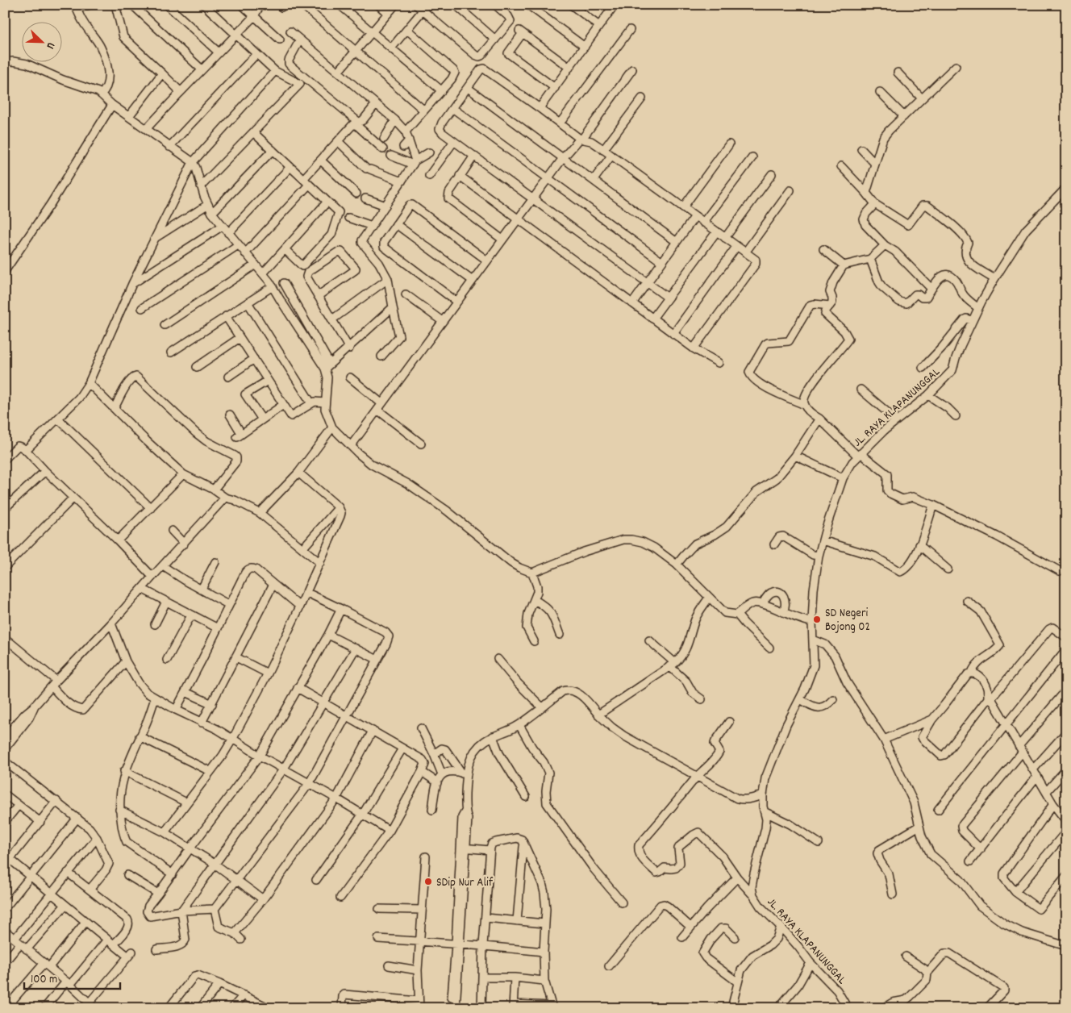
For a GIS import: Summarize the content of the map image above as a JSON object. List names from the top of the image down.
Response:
{
  "streets": {
    "street": ["JL. RAYA KLAPANUNGGAL"]
  },
  "places": ["SD Negeri Bojong 02", "SDip Nur Alif"],
  "scale_bar": "100 m",
  "north": "bottom right"
}
